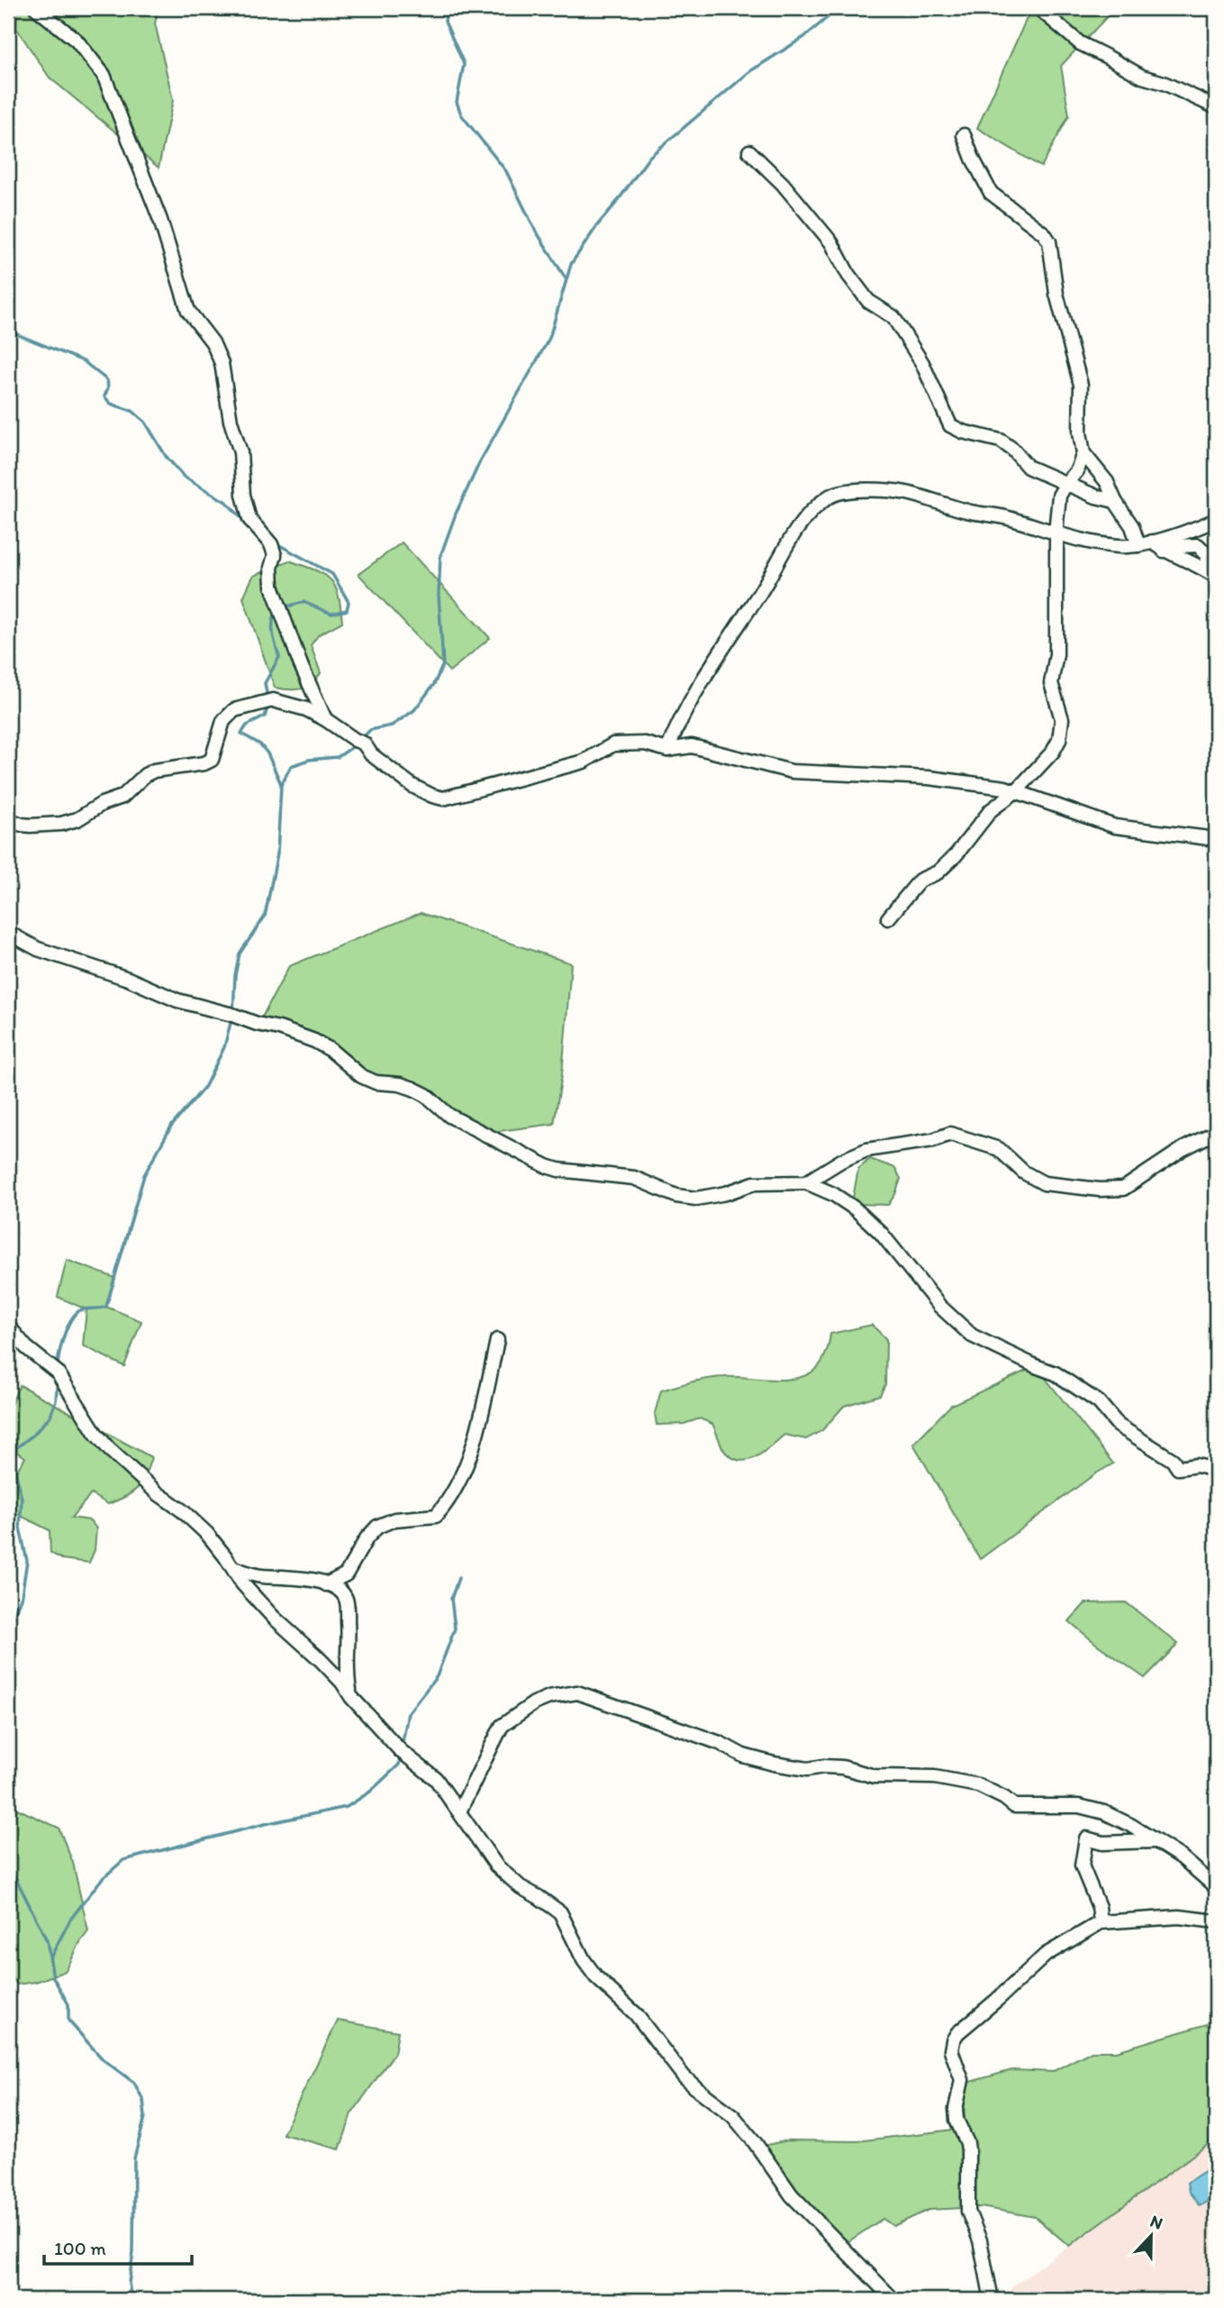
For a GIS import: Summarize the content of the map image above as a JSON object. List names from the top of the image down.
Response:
{
  "scale_bar": "100 m",
  "north": "top"
}
